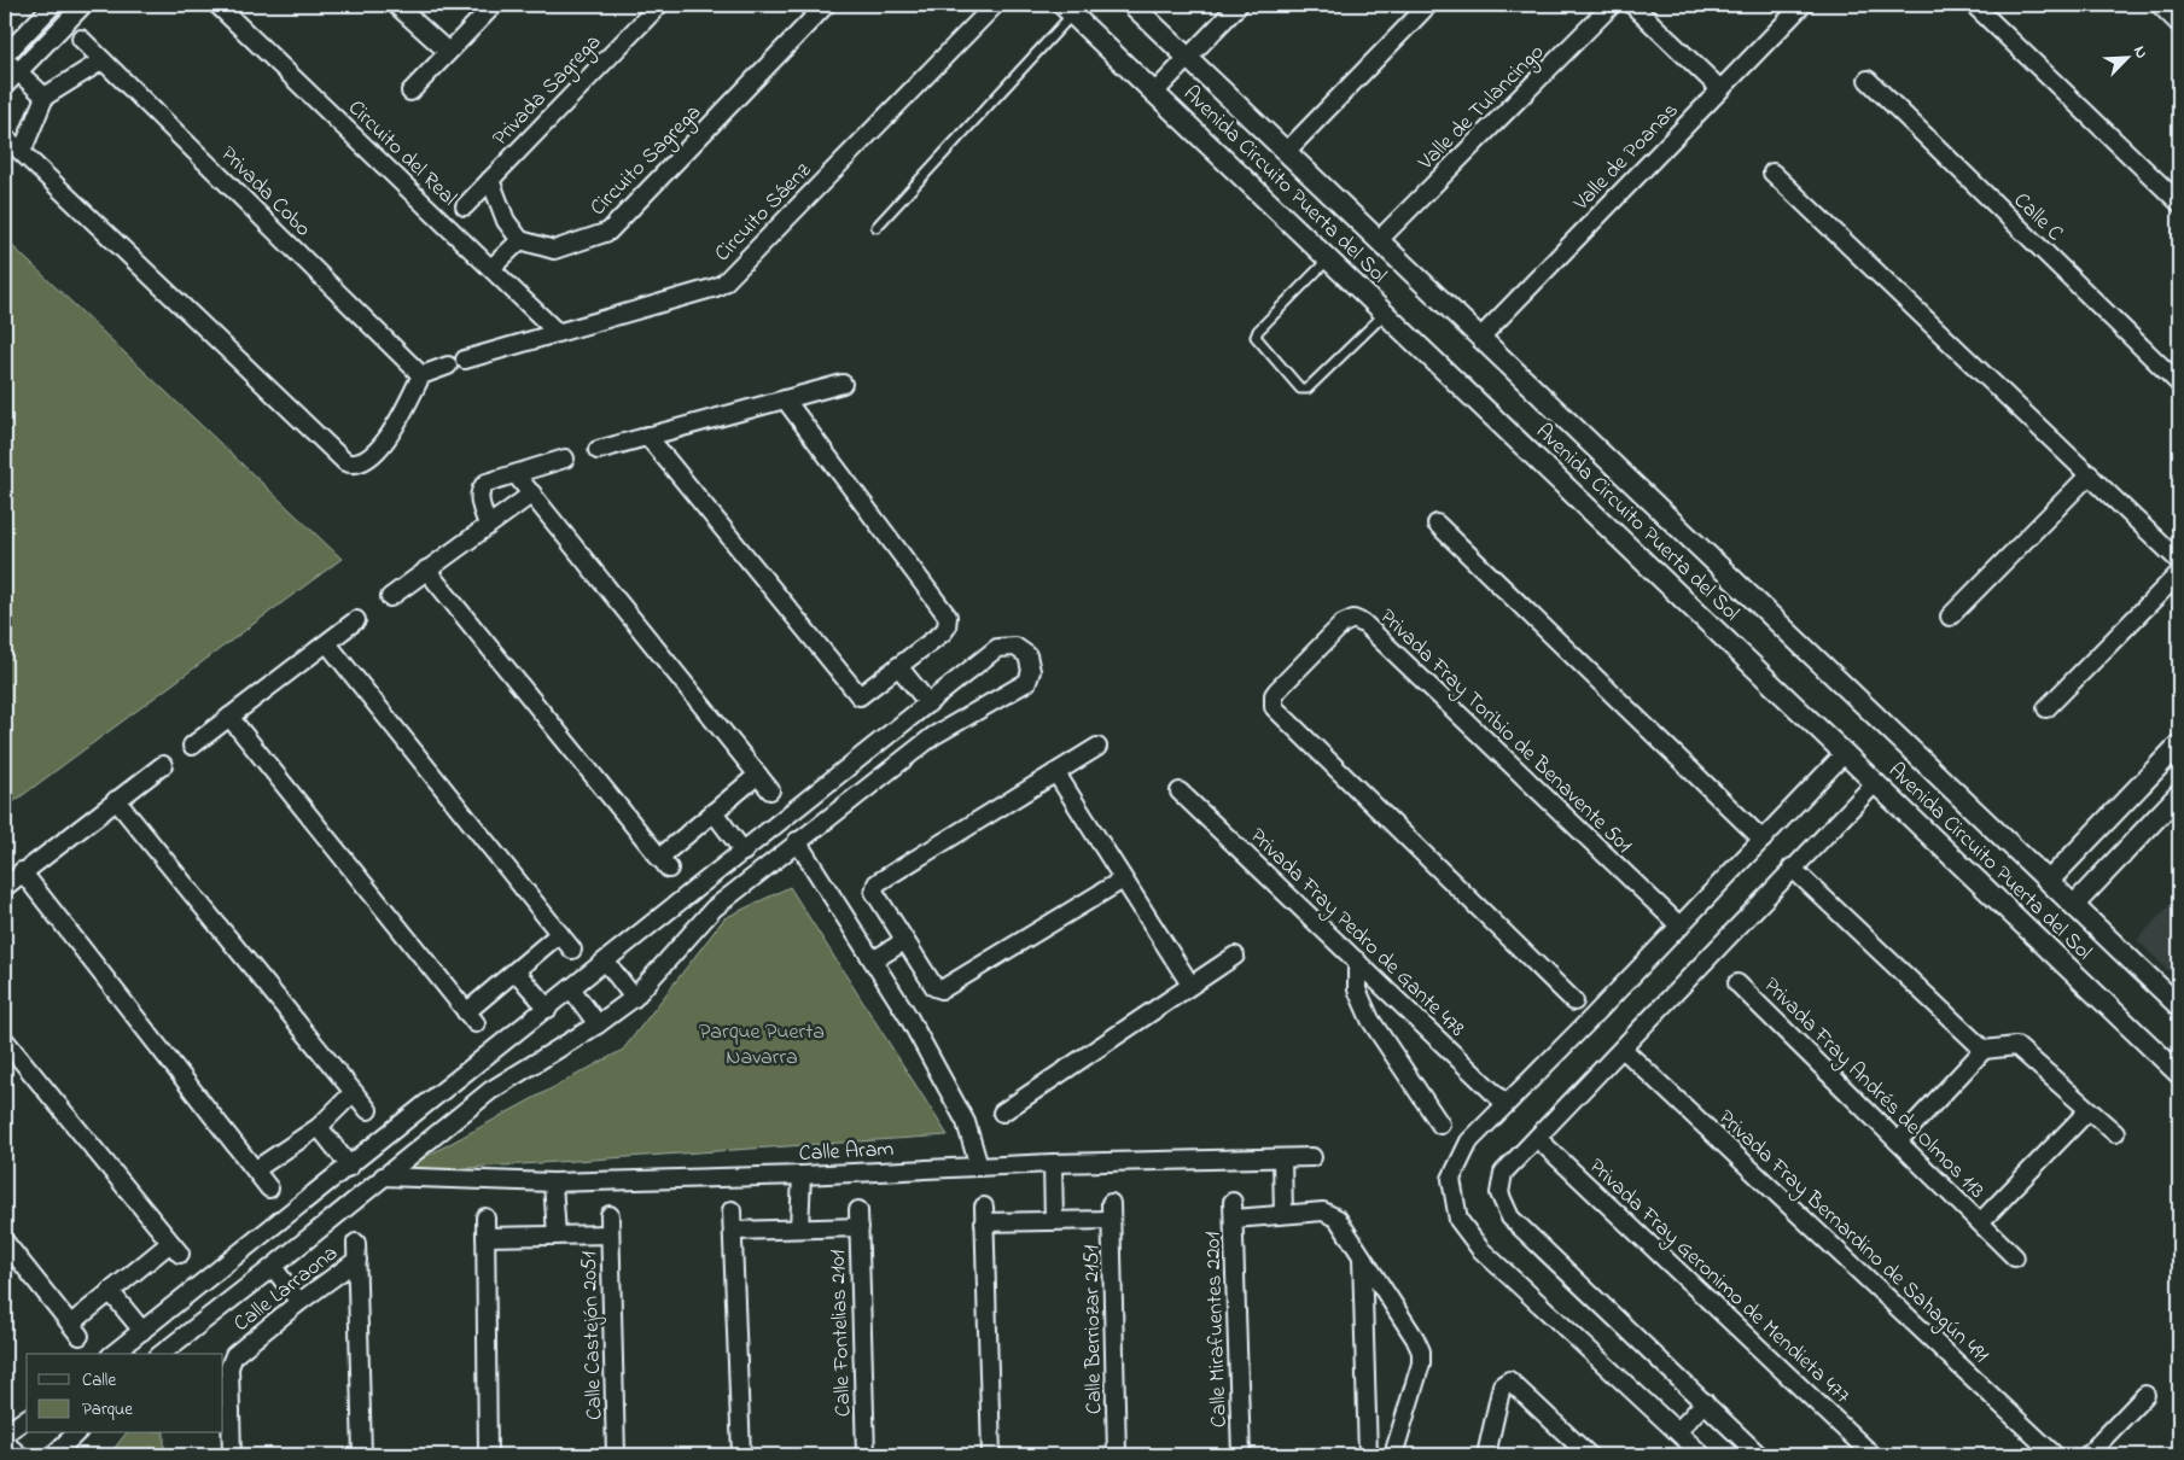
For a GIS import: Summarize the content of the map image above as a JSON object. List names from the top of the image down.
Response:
{
  "streets": {
    "street": [
      "Privada Sagrega",
      "Valle de Tulancingo",
      "Circuito del Real",
      "Valle de Poanas",
      "Circuito Sagrega",
      "Avenida Circuito Puerta del Sol",
      "Privada Cobo",
      "Circuito Sáenz",
      "Calle C",
      "Privada Fray Toribio de Benavente 501",
      "Privada Fray Pedro de Gante 478",
      "Privada Fray Andrés de Olmos 113",
      "Calle Aram",
      "Privada Fray Bernardino de Sahagún 491",
      "Privada Fray Geronimo de Mendieta 477",
      "Calle Larraona",
      "Calle Berriozar 2151",
      "Calle Mirafuentes 2201",
      "Calle Fontelias 2101",
      "Calle Castejón 2051"
    ]
  },
  "crossings": [
    ["Valle de Tulancingo", "Avenida Circuito Puerta del Sol"],
    ["Circuito del Real", "Circuito Sáenz"],
    ["Valle de Poanas", "Avenida Circuito Puerta del Sol"]
  ],
  "parks": ["Parque Puerta Navarra"],
  "legend": ["Calle", "Parque"],
  "north": "top right"
}
